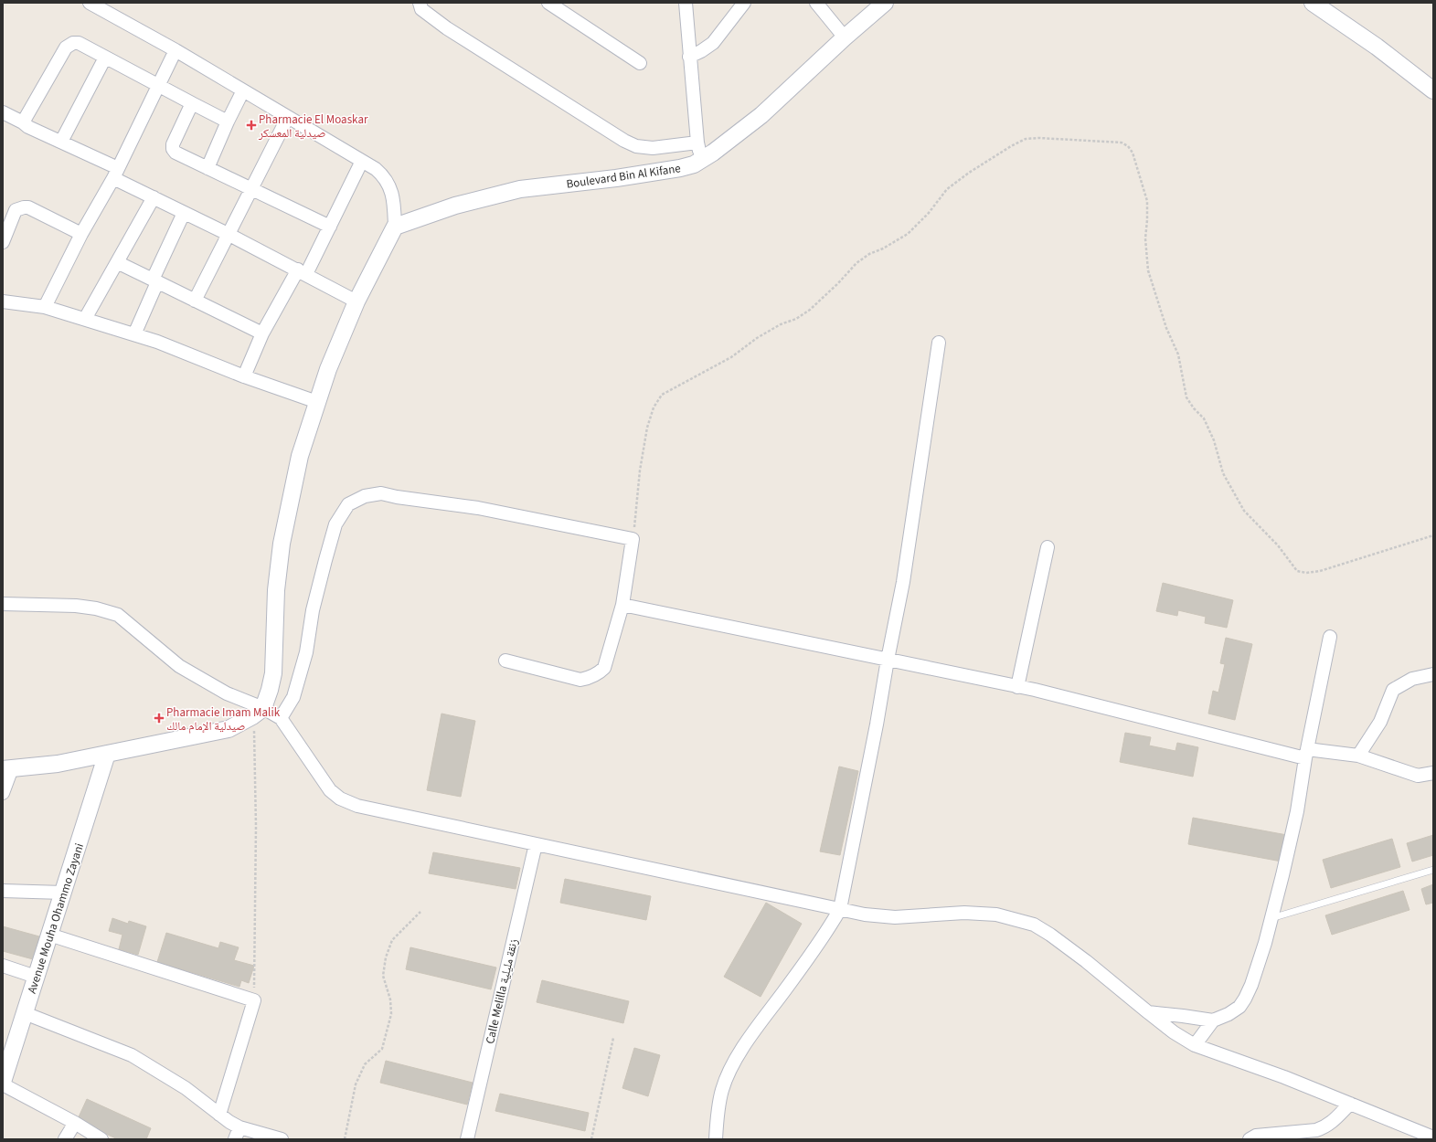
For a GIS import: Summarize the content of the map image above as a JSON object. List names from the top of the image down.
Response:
{
  "streets": {
    "street": ["Boulevard Bin Al Kifane", "Avenue Mouha Ohammo Zayani", "Calle Melilla زنقة مليلية"]
  },
  "places": {
    "health": ["Pharmacie El Moaskar صيدلية المعسكر", "Pharmacie Imam Malik صيدلية الإمام مالك"]
  }
}
